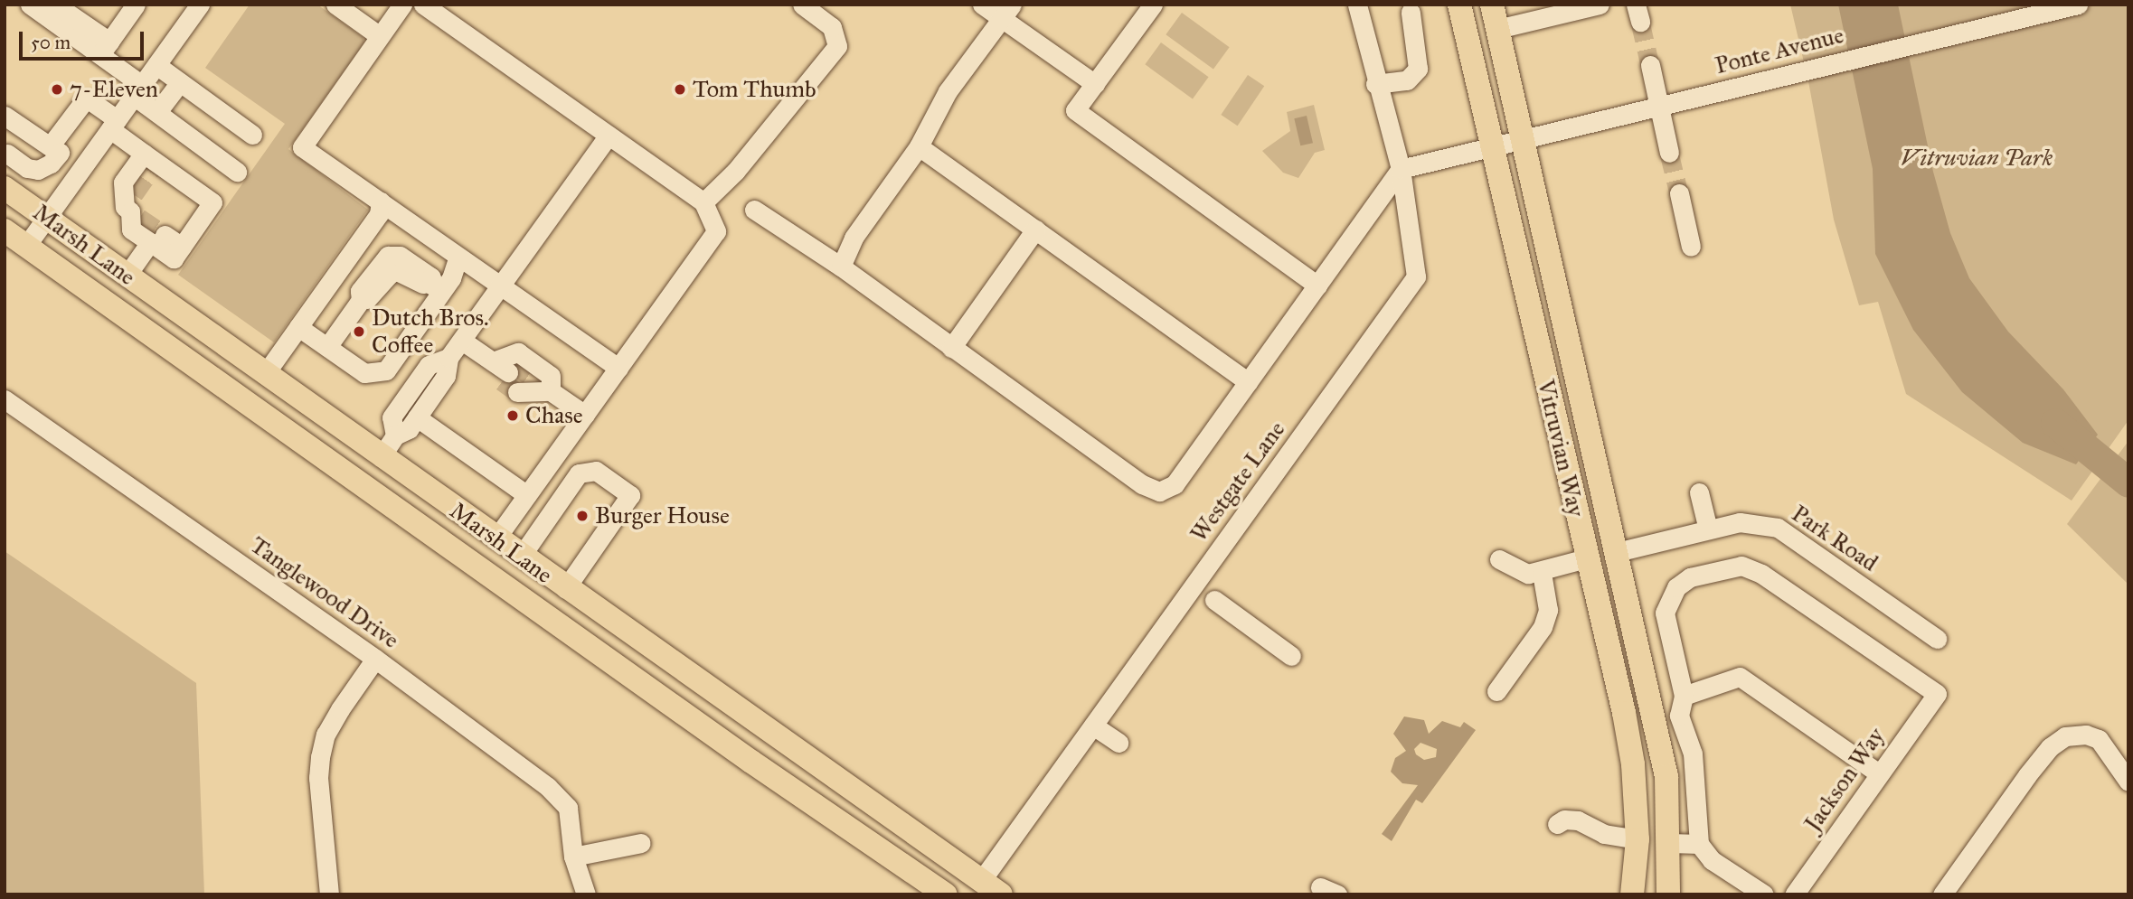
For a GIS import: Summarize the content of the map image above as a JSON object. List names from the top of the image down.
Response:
{
  "streets": {
    "main road": ["Marsh Lane", "Vitruvian Way"],
    "street": [
      "Ponte Avenue",
      "Westgate Lane",
      "Park Road",
      "Tanglewood Drive",
      "Jackson Way"
    ]
  },
  "crossings": [
    ["Ponte Avenue", "Vitruvian Way"],
    ["Marsh Lane", "Westgate Lane"],
    ["Vitruvian Way", "Park Road"]
  ],
  "parks": ["Vitruvian Park"],
  "places": [
    "7-Eleven",
    "Tom Thumb",
    "Dutch Bros. Coffee",
    "Chase",
    "Burger House"
  ],
  "scale_bar": "50 m"
}
